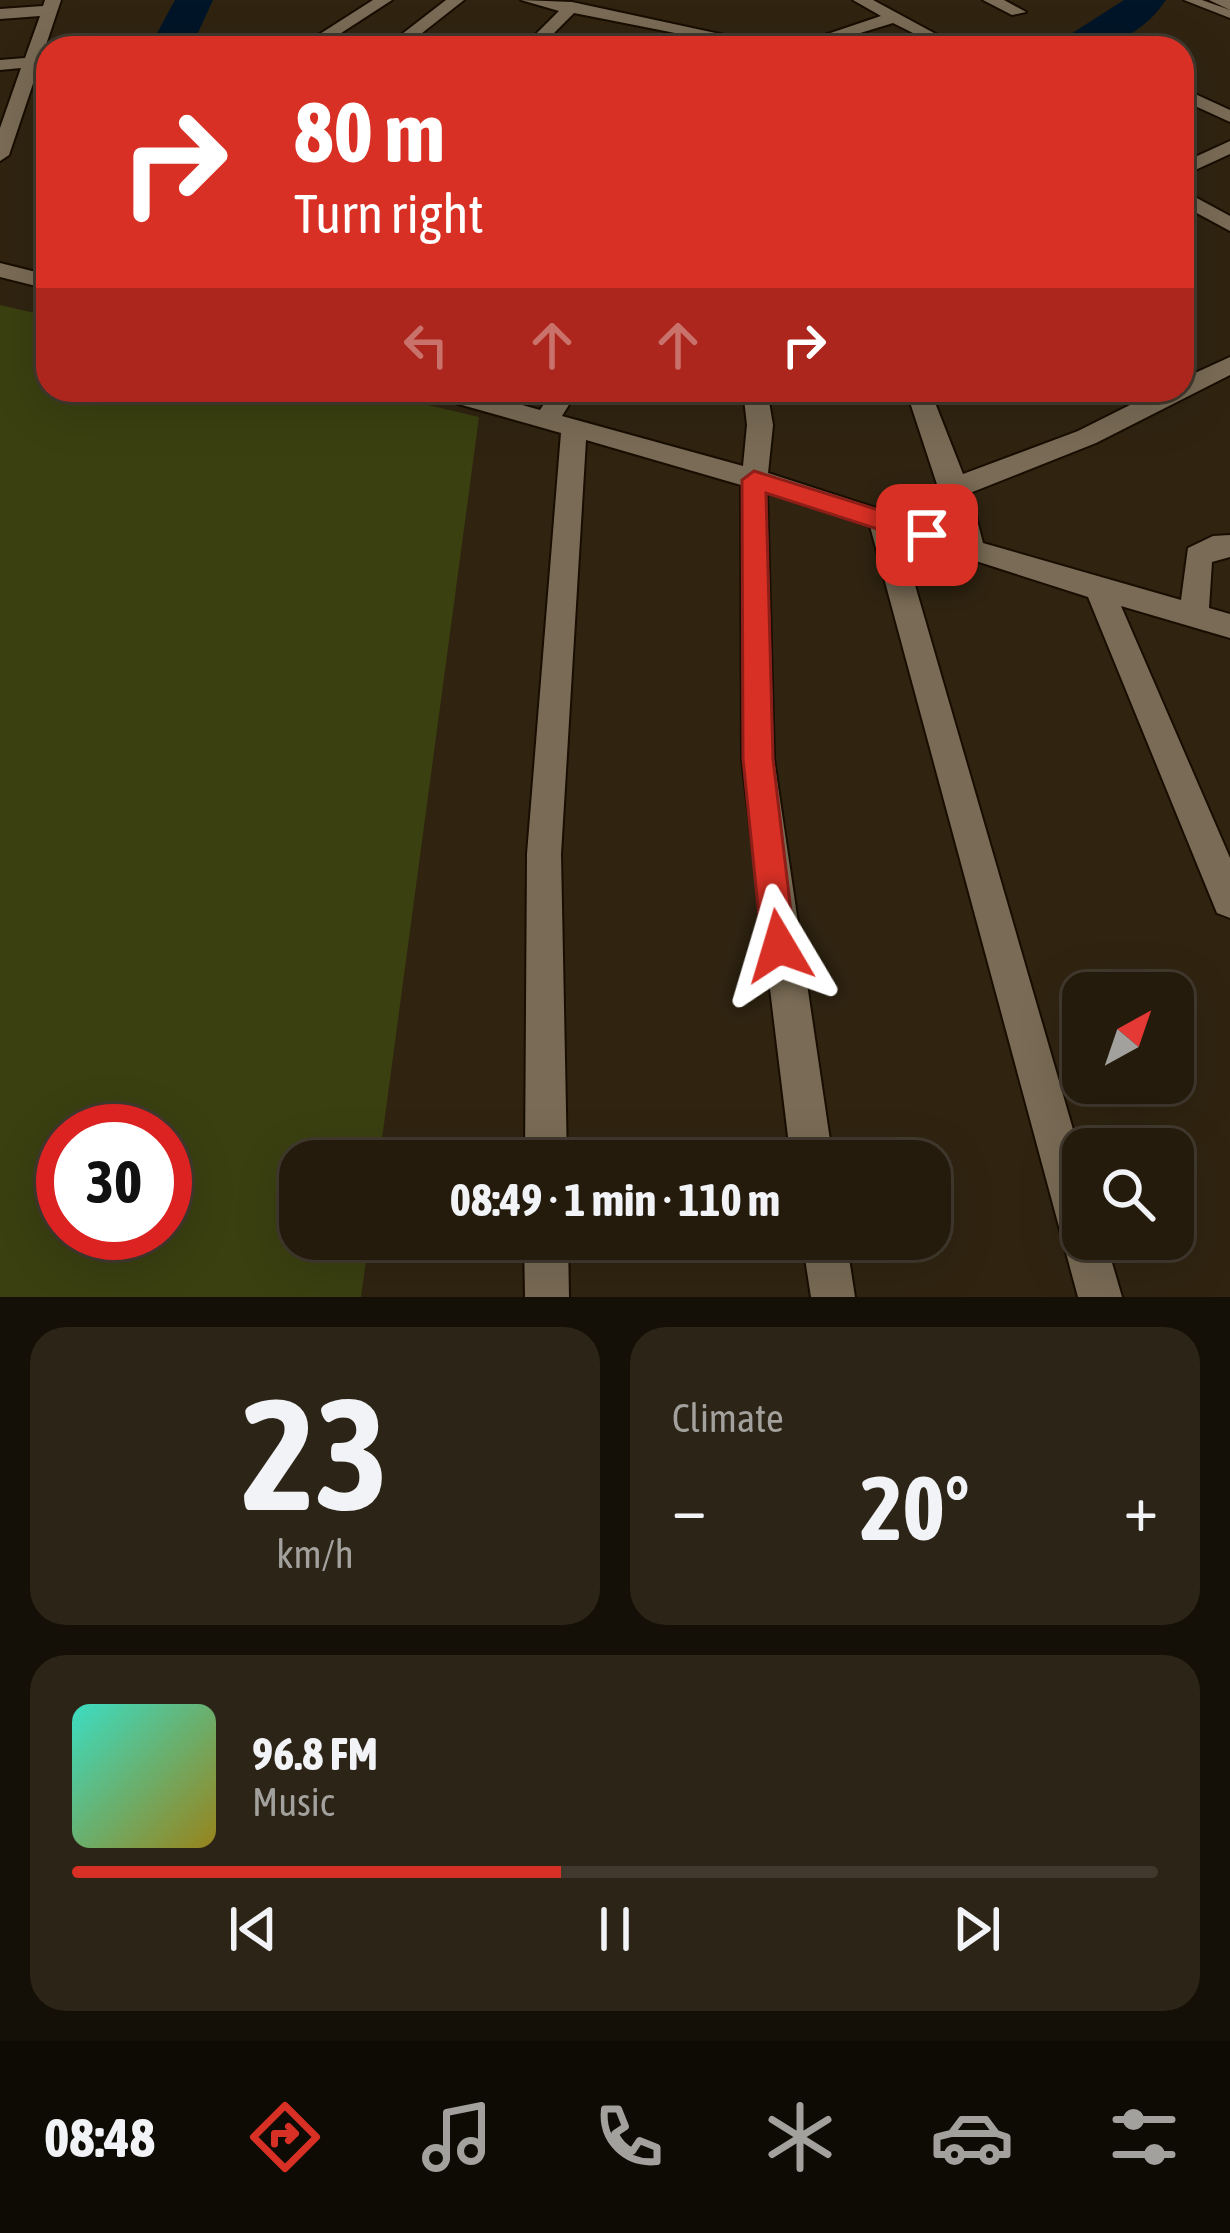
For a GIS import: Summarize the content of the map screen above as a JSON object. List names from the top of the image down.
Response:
{
  "north": "top right",
  "page": {
    "turn": ["80 m", "Turn right"],
    "limit": "30",
    "trip": "08:49 · 1 min · 110 m",
    "tile": [
      ["23", "km/h"],
      "Climate"
    ],
    "heat": ["−", "20°", "+"],
    "song": ["96.8 FM", "Music"],
    "tabs": "08:48"
  }
}
